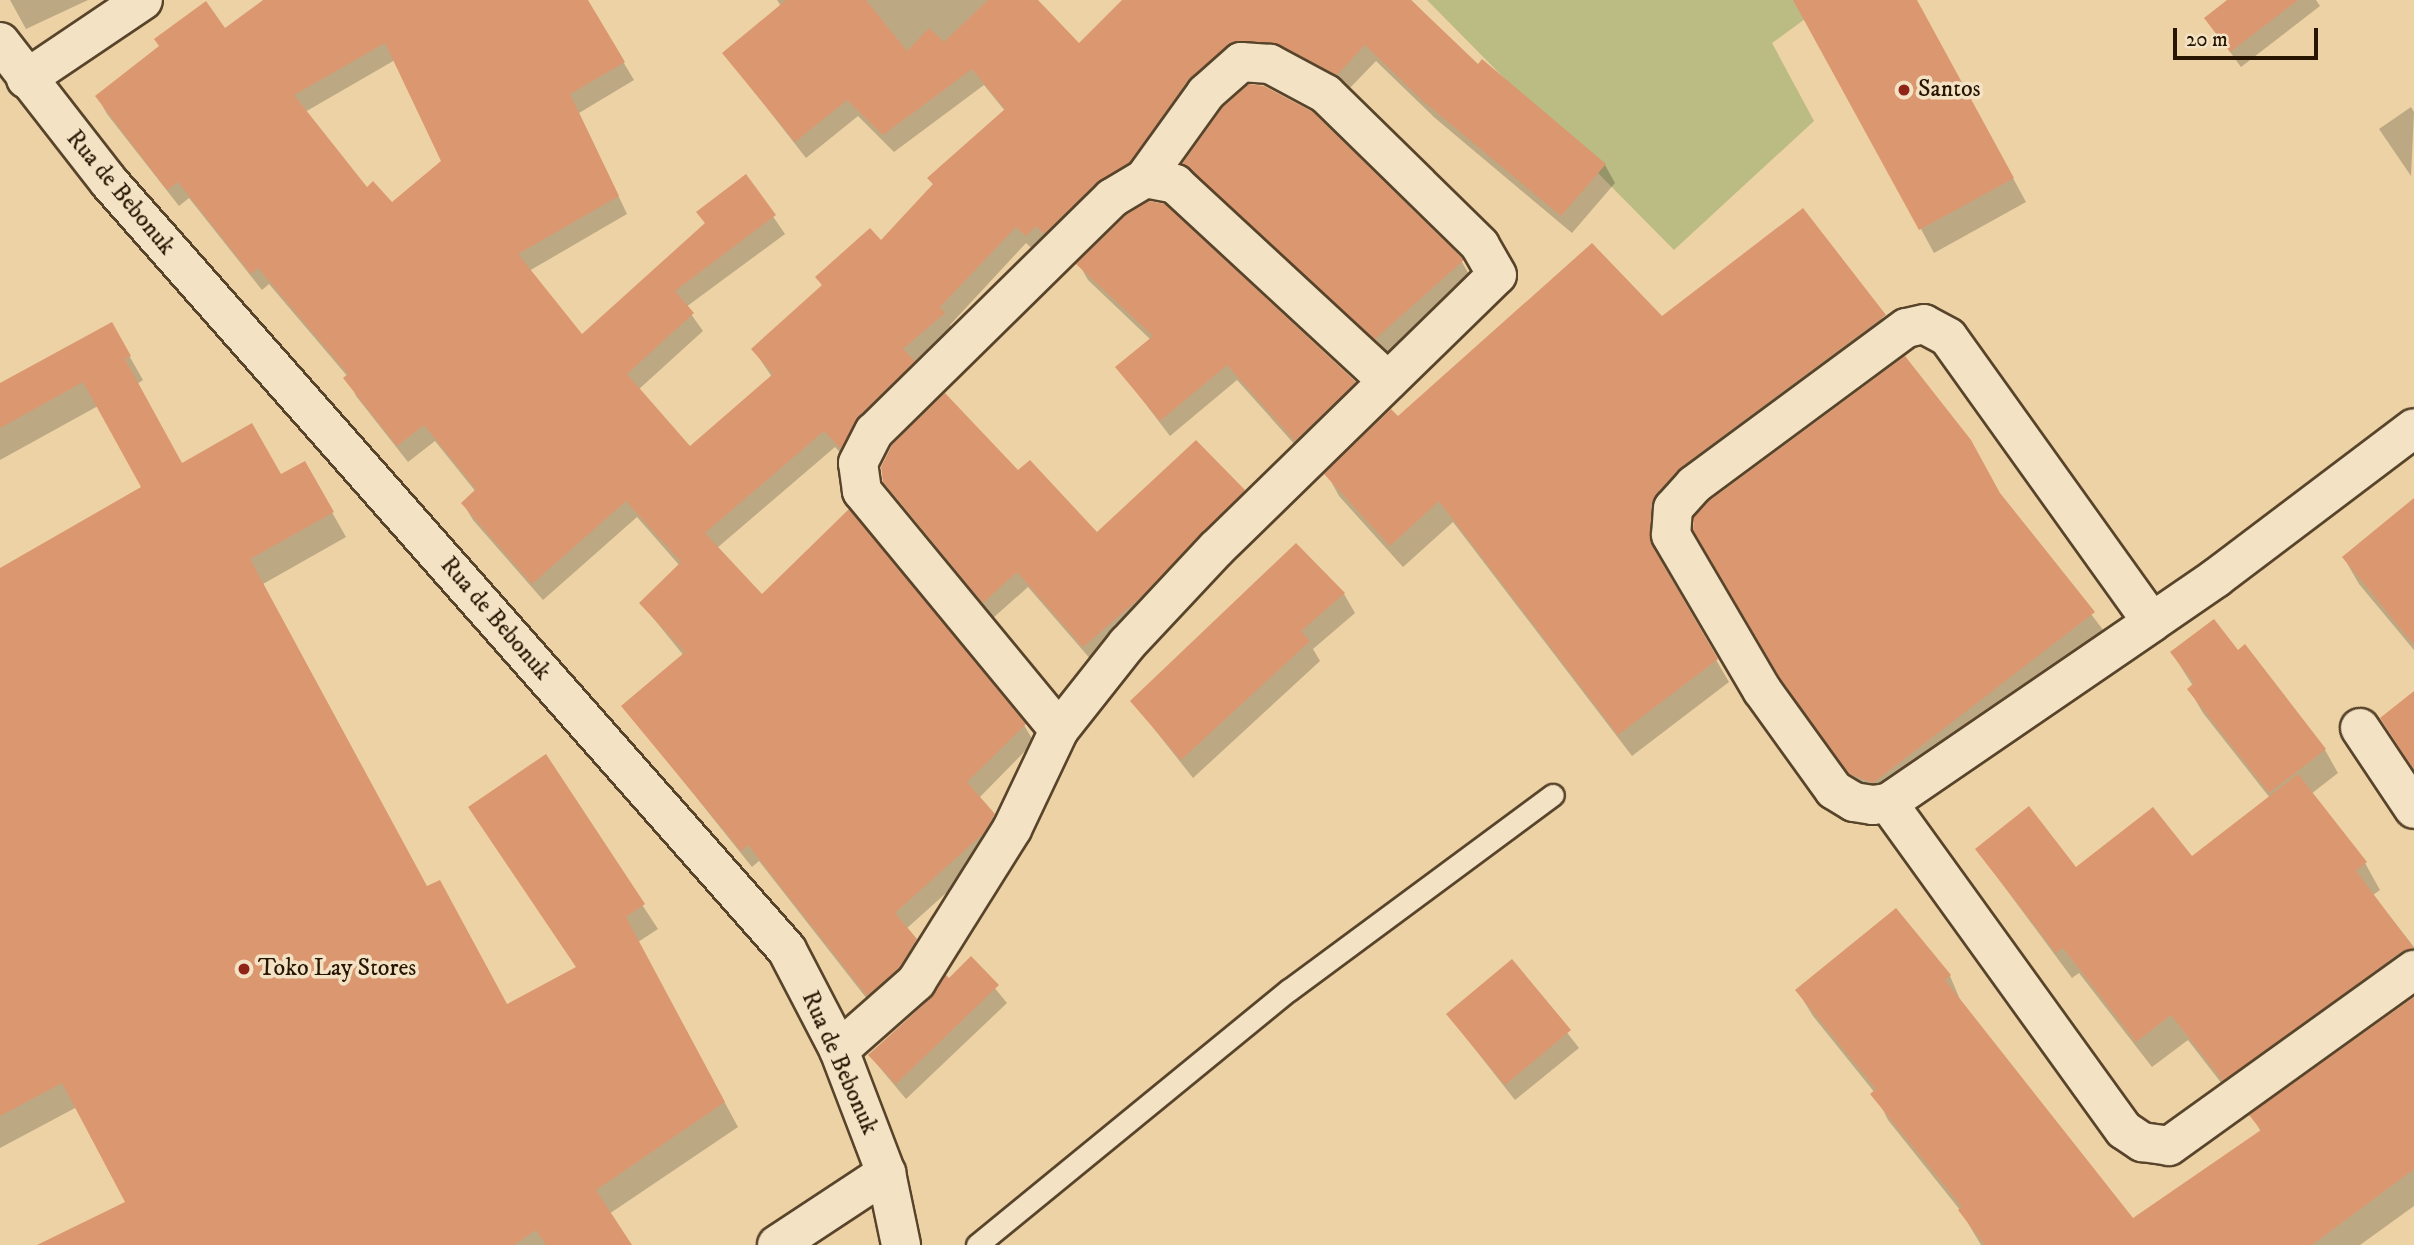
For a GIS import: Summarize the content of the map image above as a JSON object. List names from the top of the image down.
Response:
{
  "streets": {
    "street": ["Rua de Bebonuk"]
  },
  "places": ["Santos", "Toko Lay Stores"],
  "scale_bar": "20 m"
}
